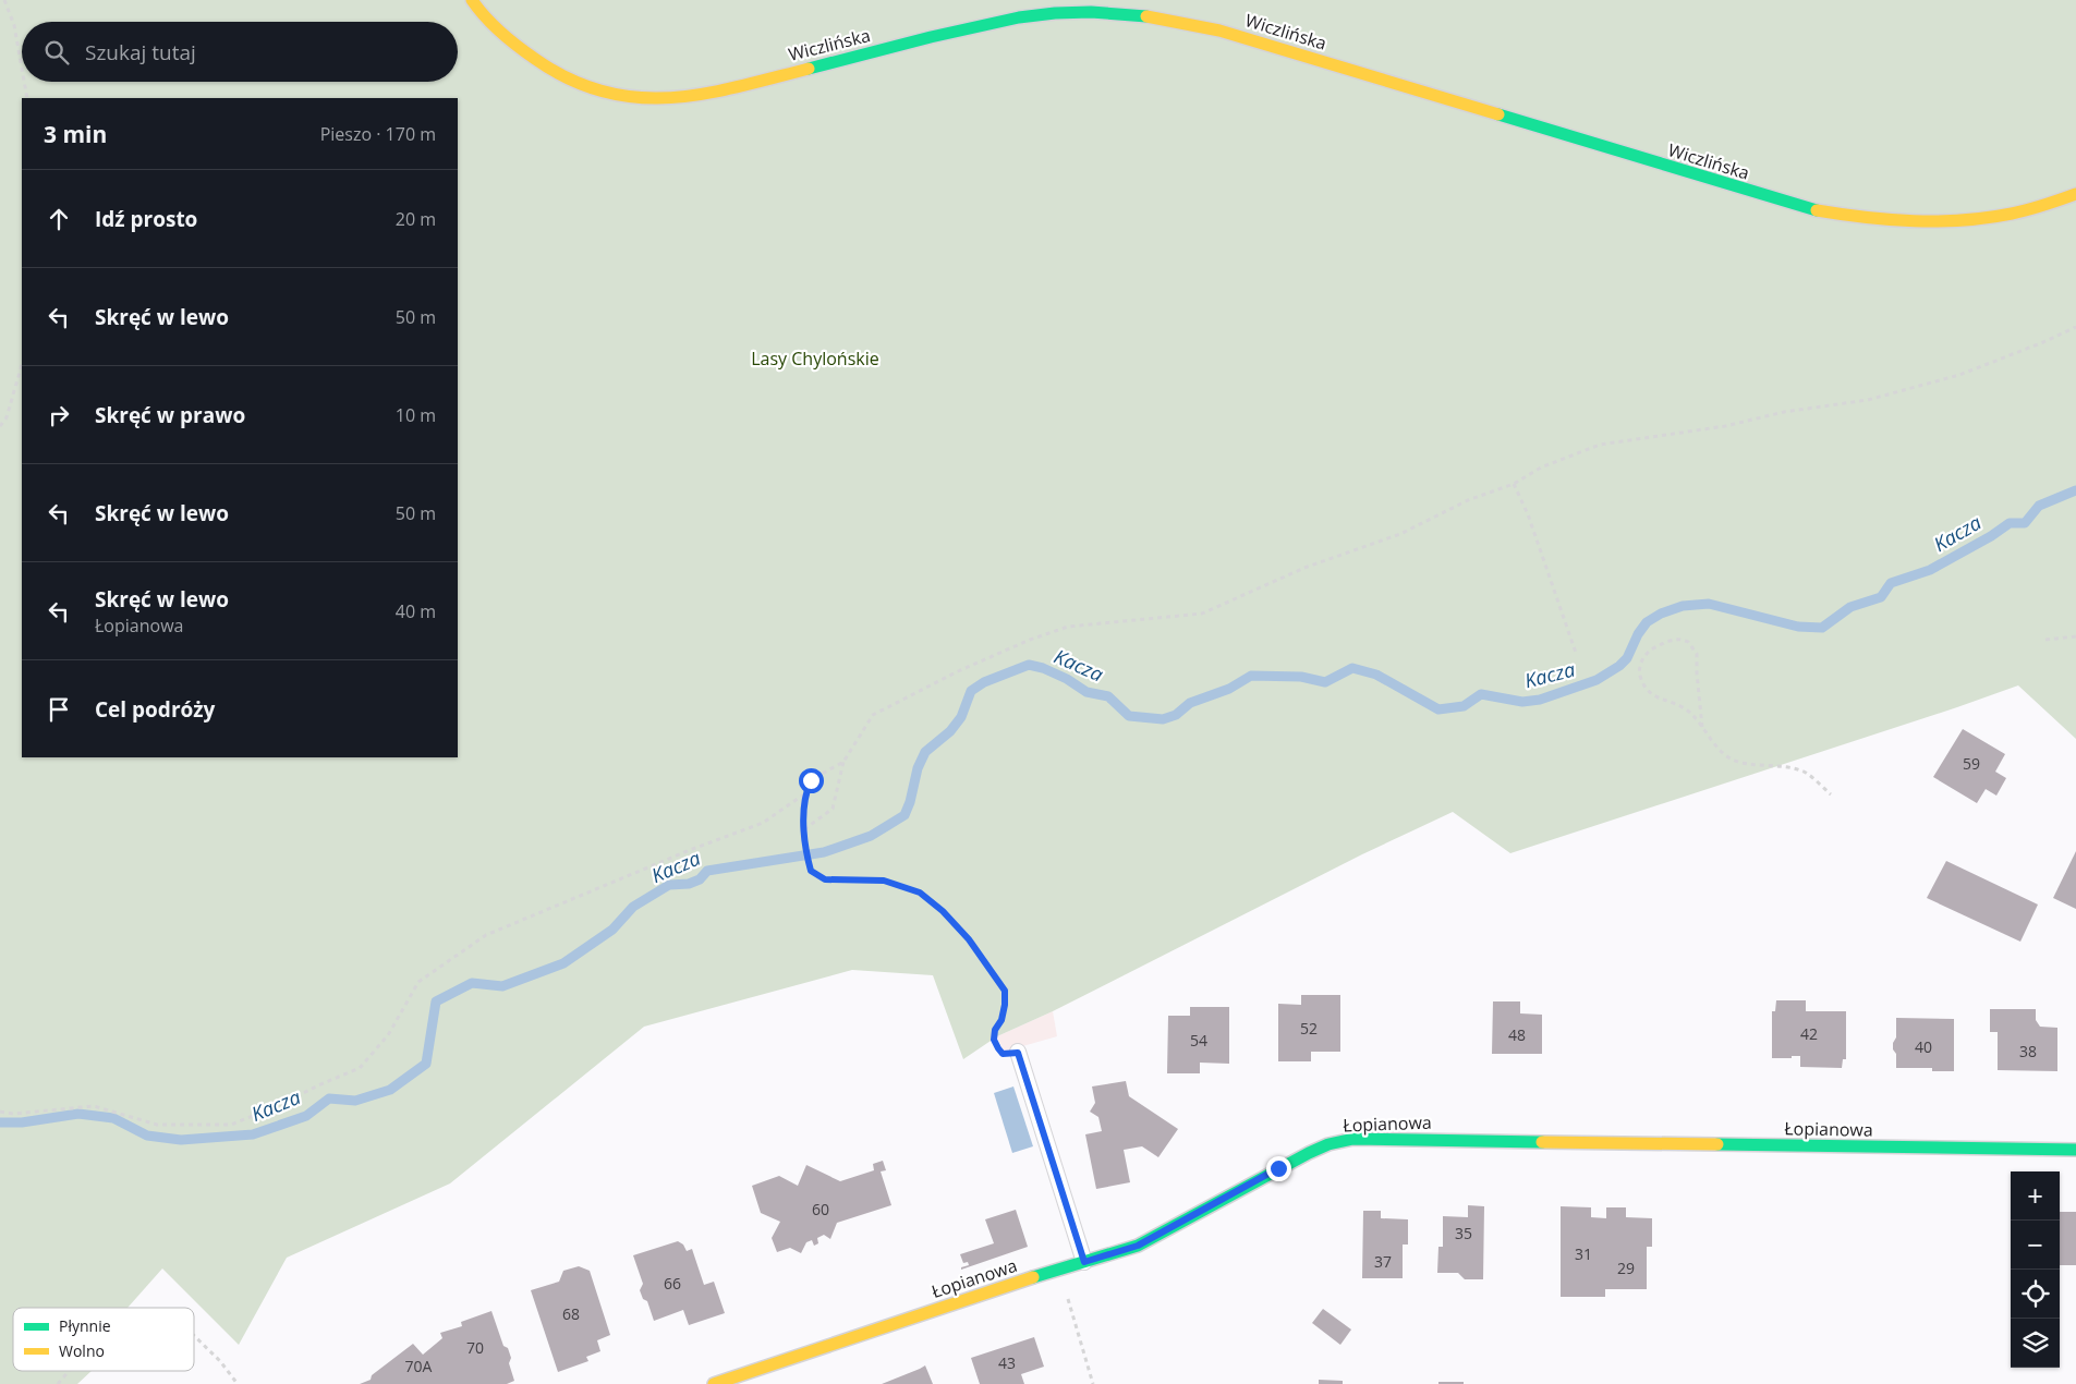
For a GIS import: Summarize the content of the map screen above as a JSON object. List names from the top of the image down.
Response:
{
  "streets": {
    "street": ["Wiczlińska", "Łopianowa"]
  },
  "water": ["Kacza"],
  "parks": ["Lasy Chylońskie"],
  "house_numbers": [
    "59",
    "52",
    "42",
    "48",
    "54",
    "40",
    "38",
    "60",
    "35",
    "31",
    "37",
    "29",
    "66",
    "68",
    "70",
    "43",
    "70A"
  ],
  "legend": ["Płynnie", "Wolno"],
  "page": {
    "search": "Szukaj tutaj",
    "heading": ["3 min", "Pieszo · 170 m"],
    "list": [
      ["Idź prosto", "20 m"],
      ["Skręć w lewo", "50 m"],
      ["Skręć w prawo", "10 m"],
      ["Skręć w lewo", "50 m"],
      ["Skręć w lewo", "Łopianowa", "40 m"],
      "Cel podróży"
    ],
    "map_buttons": ["+", "−"]
  }
}
